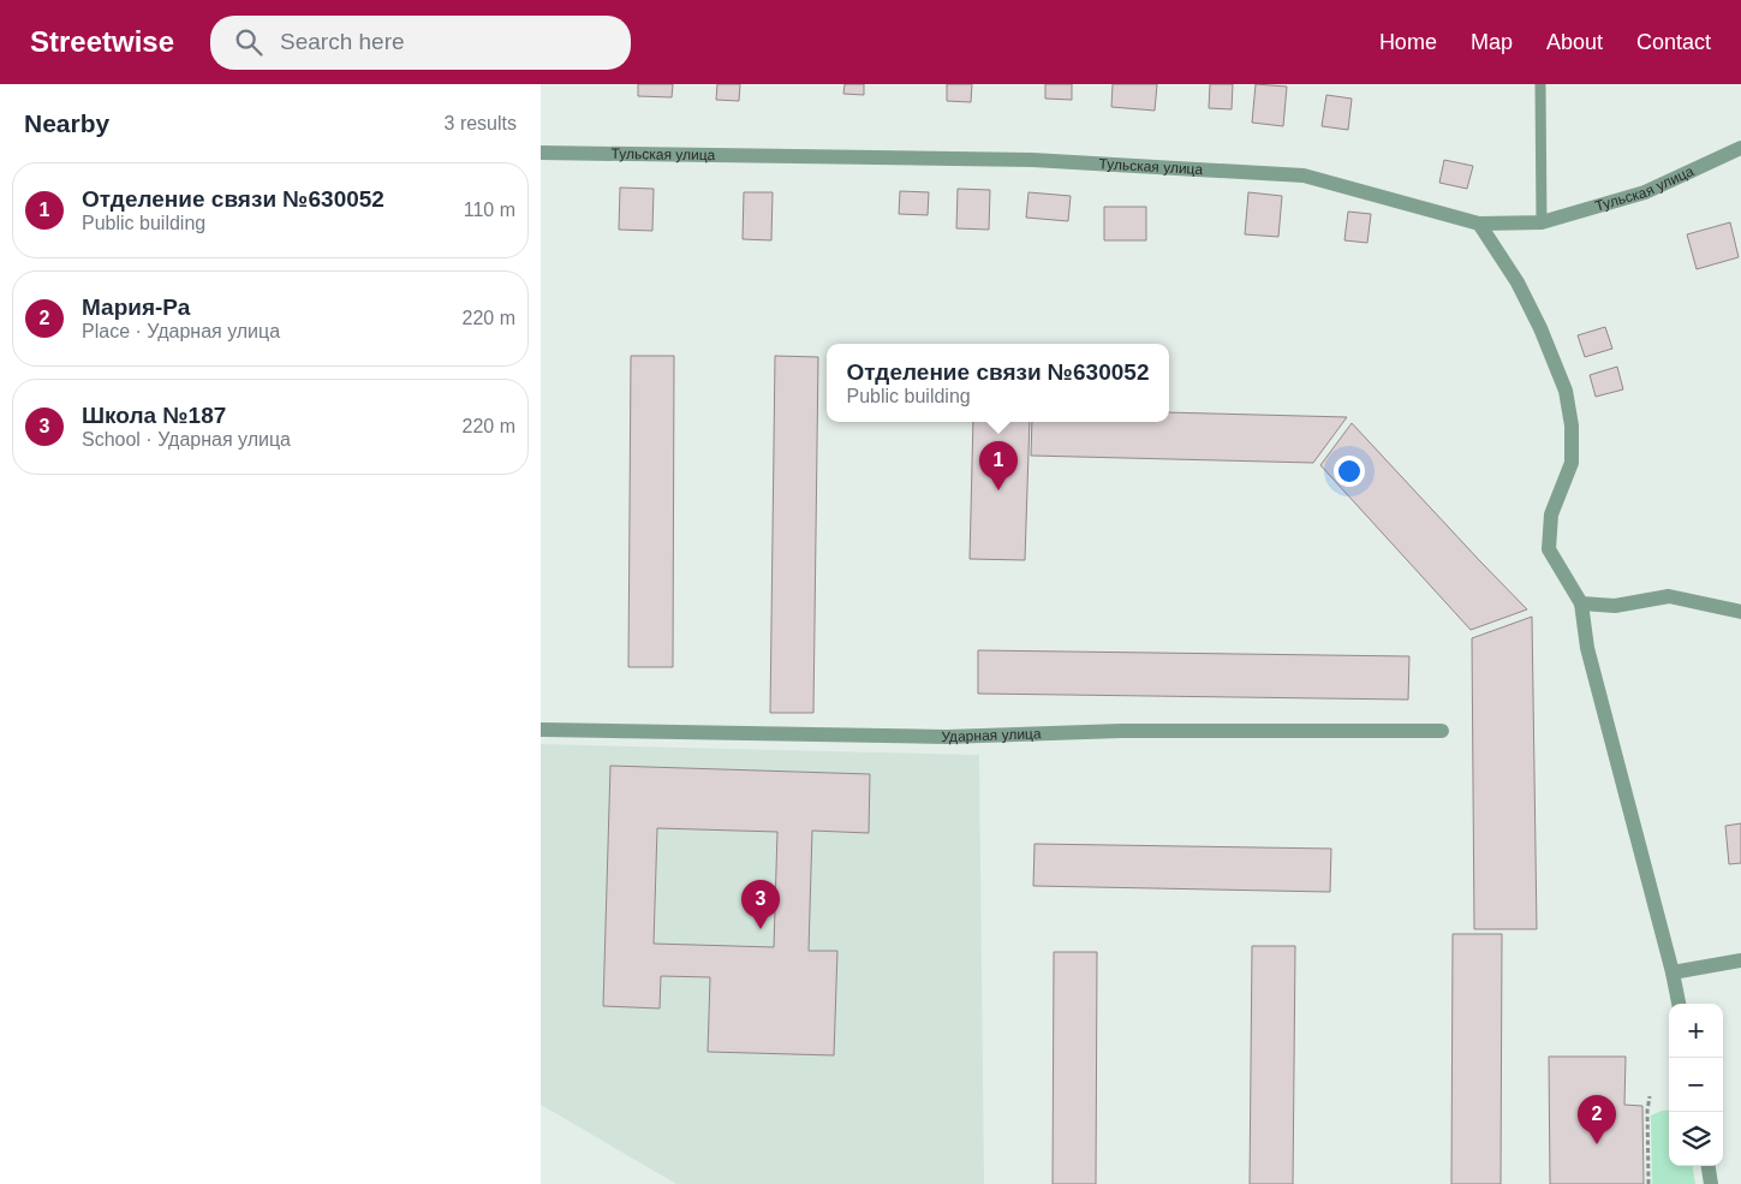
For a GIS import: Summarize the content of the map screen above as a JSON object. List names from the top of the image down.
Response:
{
  "streets": {
    "street": ["Тульская улица", "Ударная улица"]
  },
  "page": {
    "header": "Streetwise",
    "search": "Search here",
    "nav": [
      "Home",
      "Map",
      "About",
      "Contact"
    ],
    "heading": ["Nearby", "3 results"],
    "list": [
      {
        "mark": "1",
        "name": "Отделение связи №630052",
        "note": "Public building",
        "value": "110 m"
      },
      {
        "mark": "2",
        "name": "Мария-Ра",
        "note": "Place · Ударная улица",
        "value": "220 m"
      },
      {
        "mark": "3",
        "name": "Школа №187",
        "note": "School · Ударная улица",
        "value": "220 m"
      }
    ],
    "popup": ["Отделение связи №630052", "Public building"],
    "pins": ["1", "3", "2"],
    "map_buttons": ["+", "−"]
  }
}
